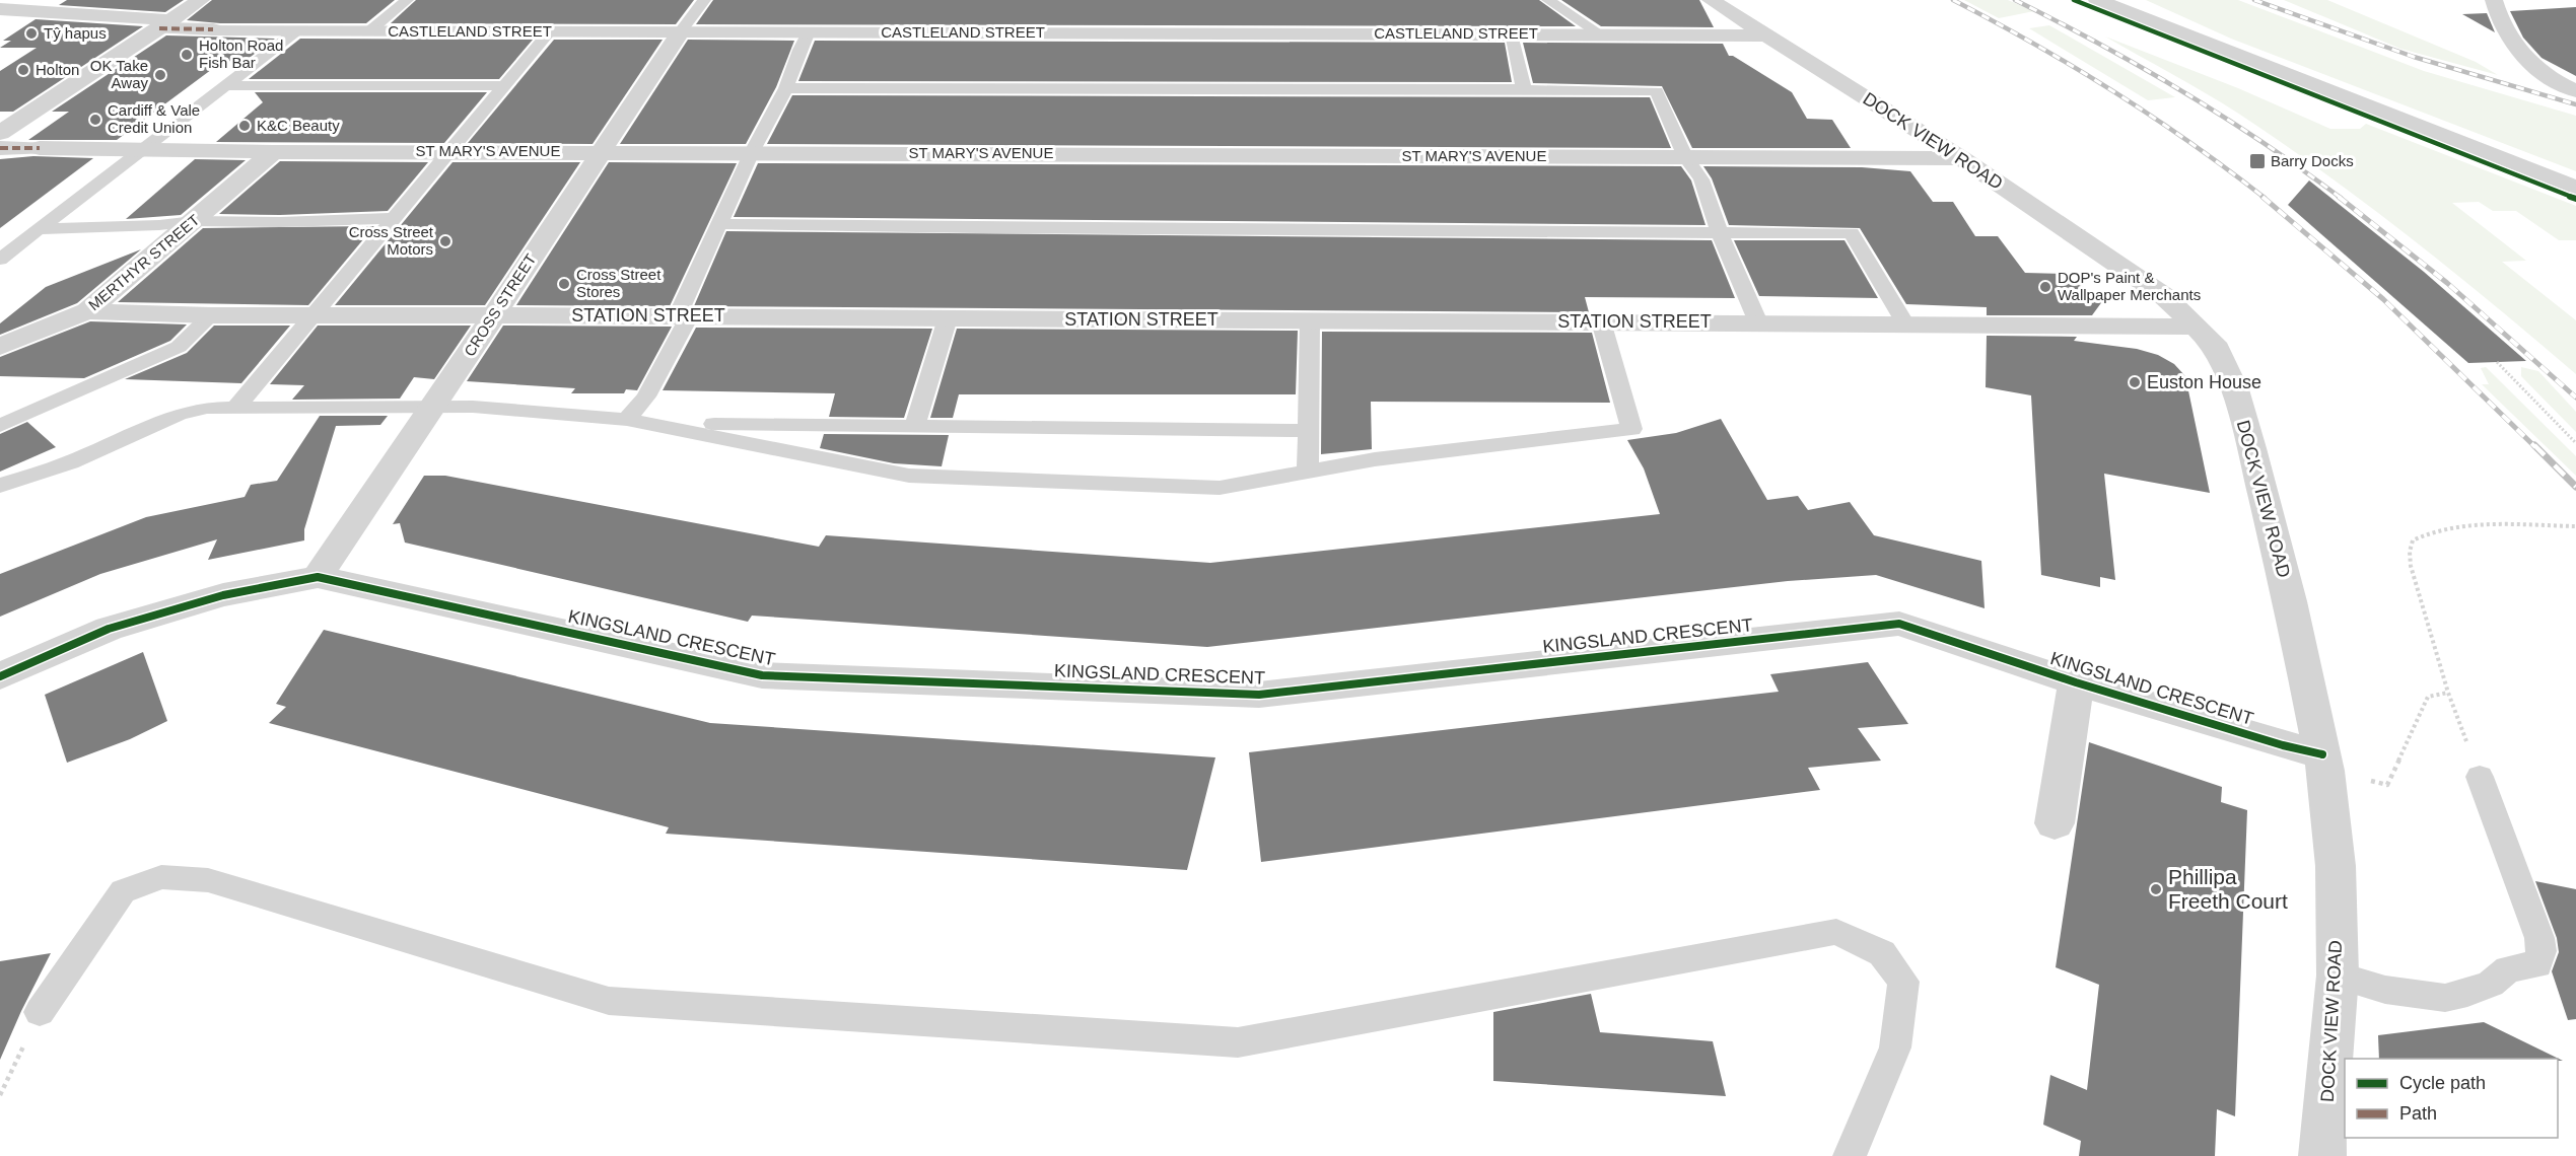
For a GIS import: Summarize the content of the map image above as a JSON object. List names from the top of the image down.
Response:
{
  "streets": {
    "street": [
      "CASTLELAND STREET",
      "DOCK VIEW ROAD",
      "ST MARY'S AVENUE",
      "MERTHYR STREET",
      "CROSS STREET",
      "STATION STREET",
      "KINGSLAND CRESCENT"
    ]
  },
  "crossings": [
    ["CASTLELAND STREET", "DOCK VIEW ROAD"],
    ["CASTLELAND STREET", "CROSS STREET"],
    ["DOCK VIEW ROAD", "ST MARY'S AVENUE"],
    ["DOCK VIEW ROAD", "STATION STREET"],
    ["DOCK VIEW ROAD", "KINGSLAND CRESCENT"],
    ["ST MARY'S AVENUE", "MERTHYR STREET"],
    ["ST MARY'S AVENUE", "CROSS STREET"],
    ["MERTHYR STREET", "STATION STREET"],
    ["CROSS STREET", "STATION STREET"],
    ["CROSS STREET", "KINGSLAND CRESCENT"]
  ],
  "places": {
    "other": [
      "Tŷ hapus",
      "Holton Road Fish Bar",
      "Holton",
      "OK Take Away",
      "Cardiff & Vale Credit Union",
      "K&C Beauty",
      "Cross Street Motors",
      "Cross Street Stores",
      "DOP's Paint & Wallpaper Merchants",
      "Euston House",
      "Phillipa Freeth Court"
    ],
    "transit": ["Barry Docks"]
  },
  "legend": ["Cycle path", "Path"]
}
